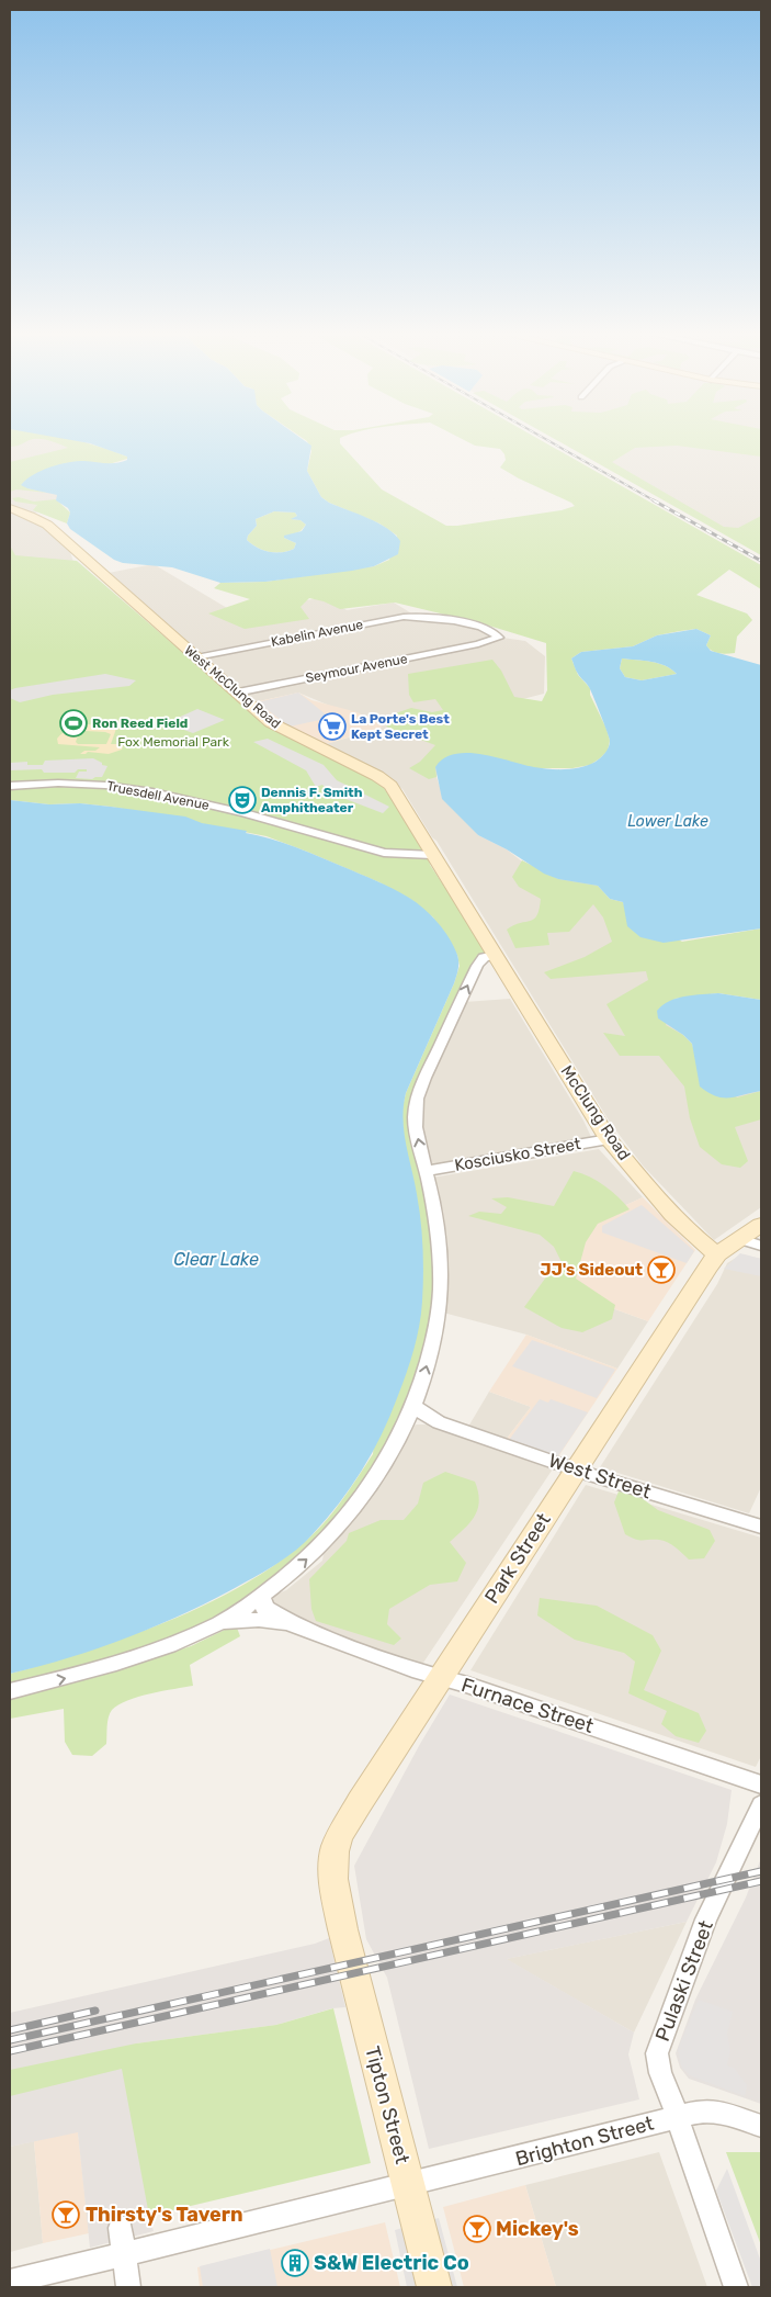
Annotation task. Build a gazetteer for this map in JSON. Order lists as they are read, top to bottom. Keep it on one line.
{"streets":{"street":["Kabelin Avenue","Seymour Avenue","West McClung Road","Truesdell Avenue","McClung Road","Kosciusko Street","West Street","Park Street","Furnace Street","Pulaski Street","Tipton Street","Brighton Street"]},"crossings":[["Kabelin Avenue","Seymour Avenue"],["Kabelin Avenue","West McClung Road"],["Seymour Avenue","West McClung Road"],["West McClung Road","Truesdell Avenue"],["West McClung Road","McClung Road"],["McClung Road","Kosciusko Street"],["McClung Road","Park Street"],["West Street","Park Street"],["Park Street","Furnace Street"],["Park Street","Tipton Street"],["Pulaski Street","Brighton Street"],["Tipton Street","Brighton Street"]],"water":["Lower Lake","Clear Lake"],"parks":["Fox Memorial Park"],"places":{"sports":["Ron Reed Field"],"supermarket":["La Porte's Best Kept Secret"],"theatre":["Dennis F. Smith Amphitheater"],"bar":["JJ's Sideout","Thirsty's Tavern","Mickey's"],"building":["S&W Electric Co"]}}
